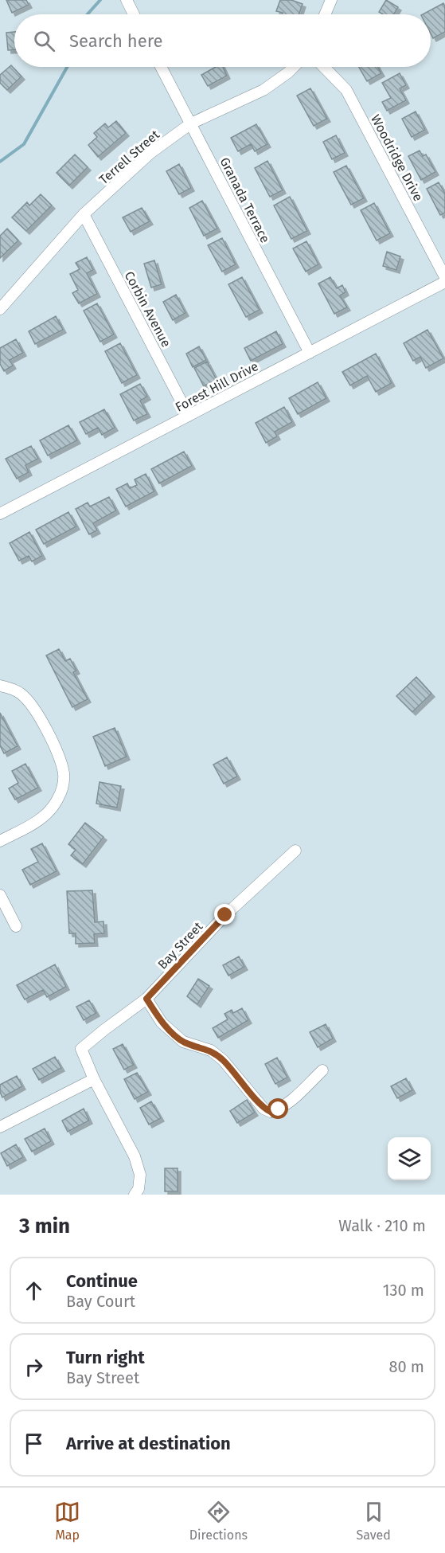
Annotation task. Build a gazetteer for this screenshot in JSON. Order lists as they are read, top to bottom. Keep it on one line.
{"streets":{"street":["Terrell Street","Woodridge Drive","Granada Terrace","Corbin Avenue","Forest Hill Drive","Bay Street"]},"crossings":[["Terrell Street","Granada Terrace"],["Terrell Street","Corbin Avenue"],["Granada Terrace","Forest Hill Drive"],["Corbin Avenue","Forest Hill Drive"]],"page":{"search":"Search here","heading":["3 min","Walk · 210 m"],"list":[["Continue","Bay Court","130 m"],["Turn right","Bay Street","80 m"],"Arrive at destination"],"nav":["Map","Directions","Saved"]}}
